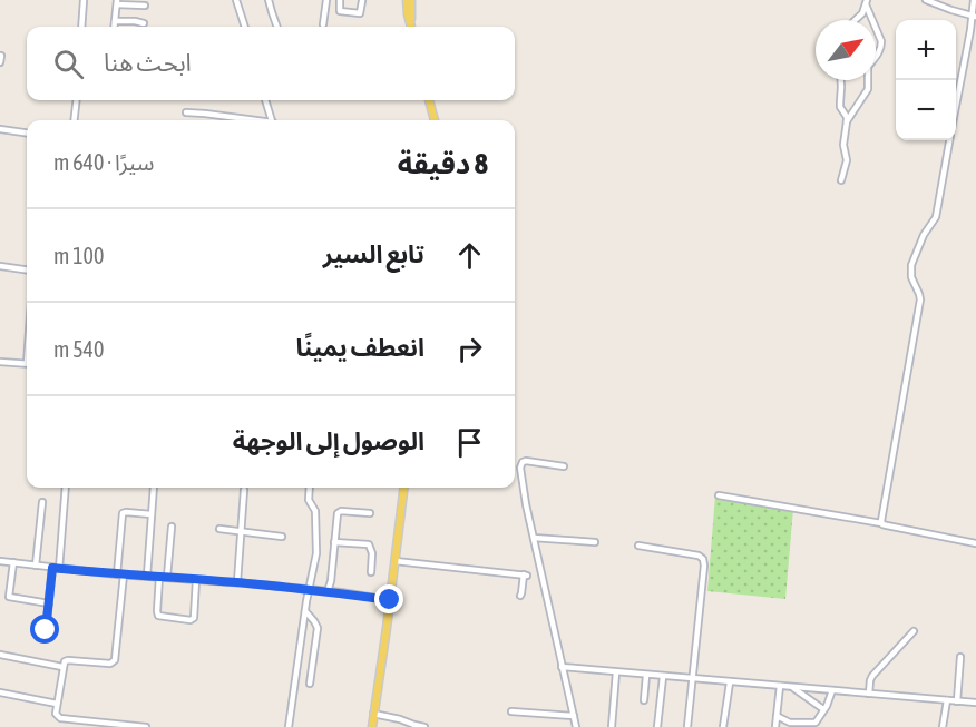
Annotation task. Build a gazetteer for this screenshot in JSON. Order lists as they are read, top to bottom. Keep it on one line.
{"north":"top right","page":{"map_buttons":["+","−"],"search":"ابحث هنا","heading":["8 دقيقة","سيرًا · 640 m"],"list":[["تابع السير","100 m"],["انعطف يمينًا","540 m"],"الوصول إلى الوجهة"]}}
